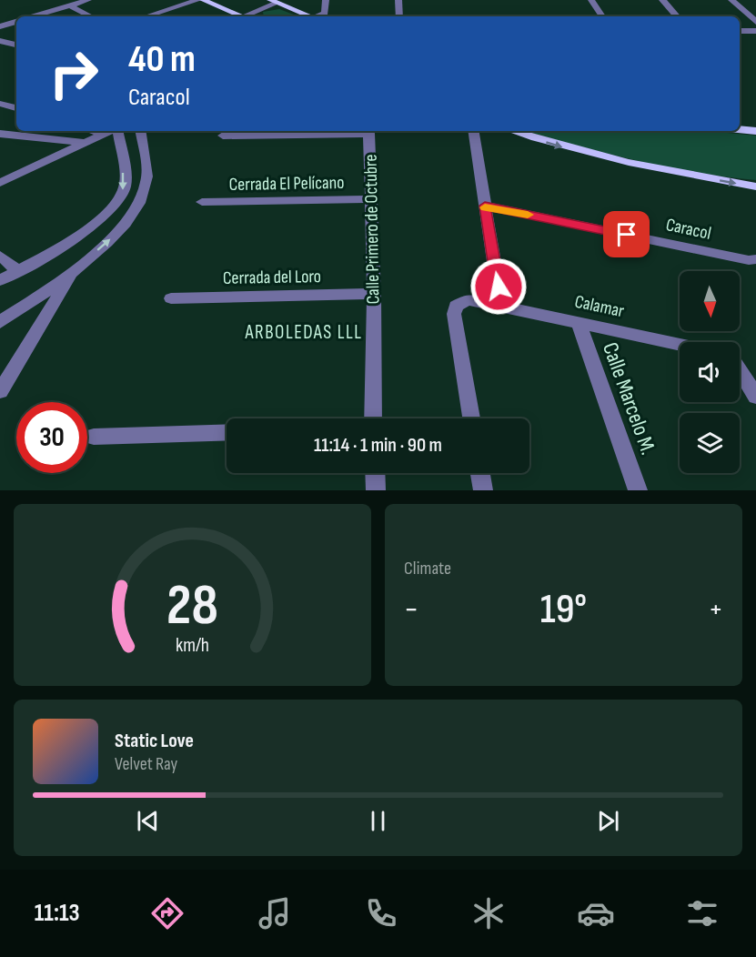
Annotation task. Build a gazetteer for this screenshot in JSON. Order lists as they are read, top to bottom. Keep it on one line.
{"streets":{"street":["Cerrada El Pelícano","Caracol","Calle Primero de Octubre","Cerrada del Loro","Calamar","Calle Marcelo M."]},"crossings":[["Cerrada El Pelícano","Calle Primero de Octubre"],["Calle Primero de Octubre","Cerrada del Loro"],["Calamar","Calle Marcelo M."]],"districts":["ARBOLEDAS LLL"],"north":"bottom","page":{"turn":["40 m","Caracol"],"limit":"30","trip":"11:14 · 1 min · 90 m","tile":"Climate","heat":["−","19°","+"],"song":["Static Love","Velvet Ray"],"tabs":"11:13","gauge":["28","km/h"]}}
